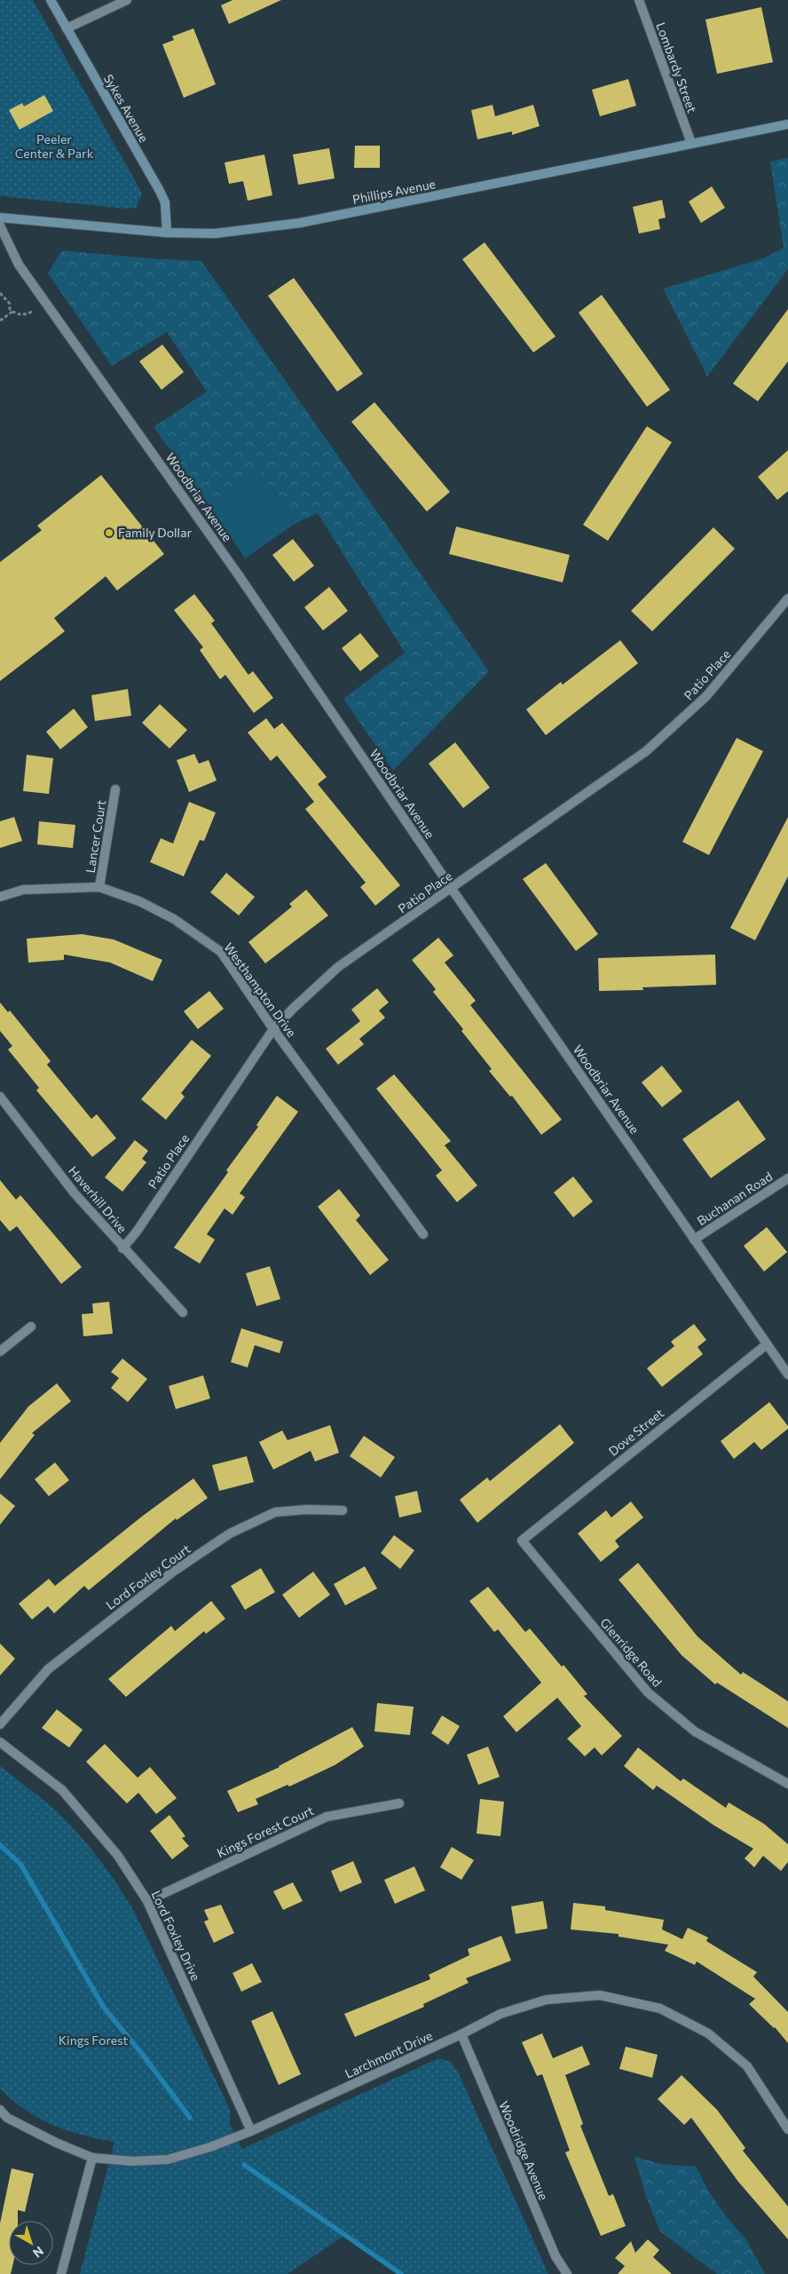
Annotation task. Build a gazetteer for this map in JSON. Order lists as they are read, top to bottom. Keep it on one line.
{"streets":{"street":["Lombardy Street","Sykes Avenue","Phillips Avenue","Woodbriar Avenue","Patio Place","Lancer Court","Westhampton Drive","Buchanan Road","Haverhill Drive","Dove Street","Lord Foxley Court","Glenridge Road","Kings Forest Court","Lord Foxley Drive","Larchmont Drive","Woodridge Avenue"]},"crossings":[["Lombardy Street","Phillips Avenue"],["Sykes Avenue","Phillips Avenue"],["Woodbriar Avenue","Patio Place"],["Woodbriar Avenue","Buchanan Road"],["Woodbriar Avenue","Dove Street"],["Patio Place","Westhampton Drive"],["Patio Place","Haverhill Drive"],["Lancer Court","Westhampton Drive"],["Dove Street","Glenridge Road"],["Kings Forest Court","Lord Foxley Drive"],["Lord Foxley Drive","Larchmont Drive"],["Larchmont Drive","Woodridge Avenue"]],"parks":["Peeler Center & Park","Kings Forest"],"places":["Family Dollar"],"north":"bottom right"}
